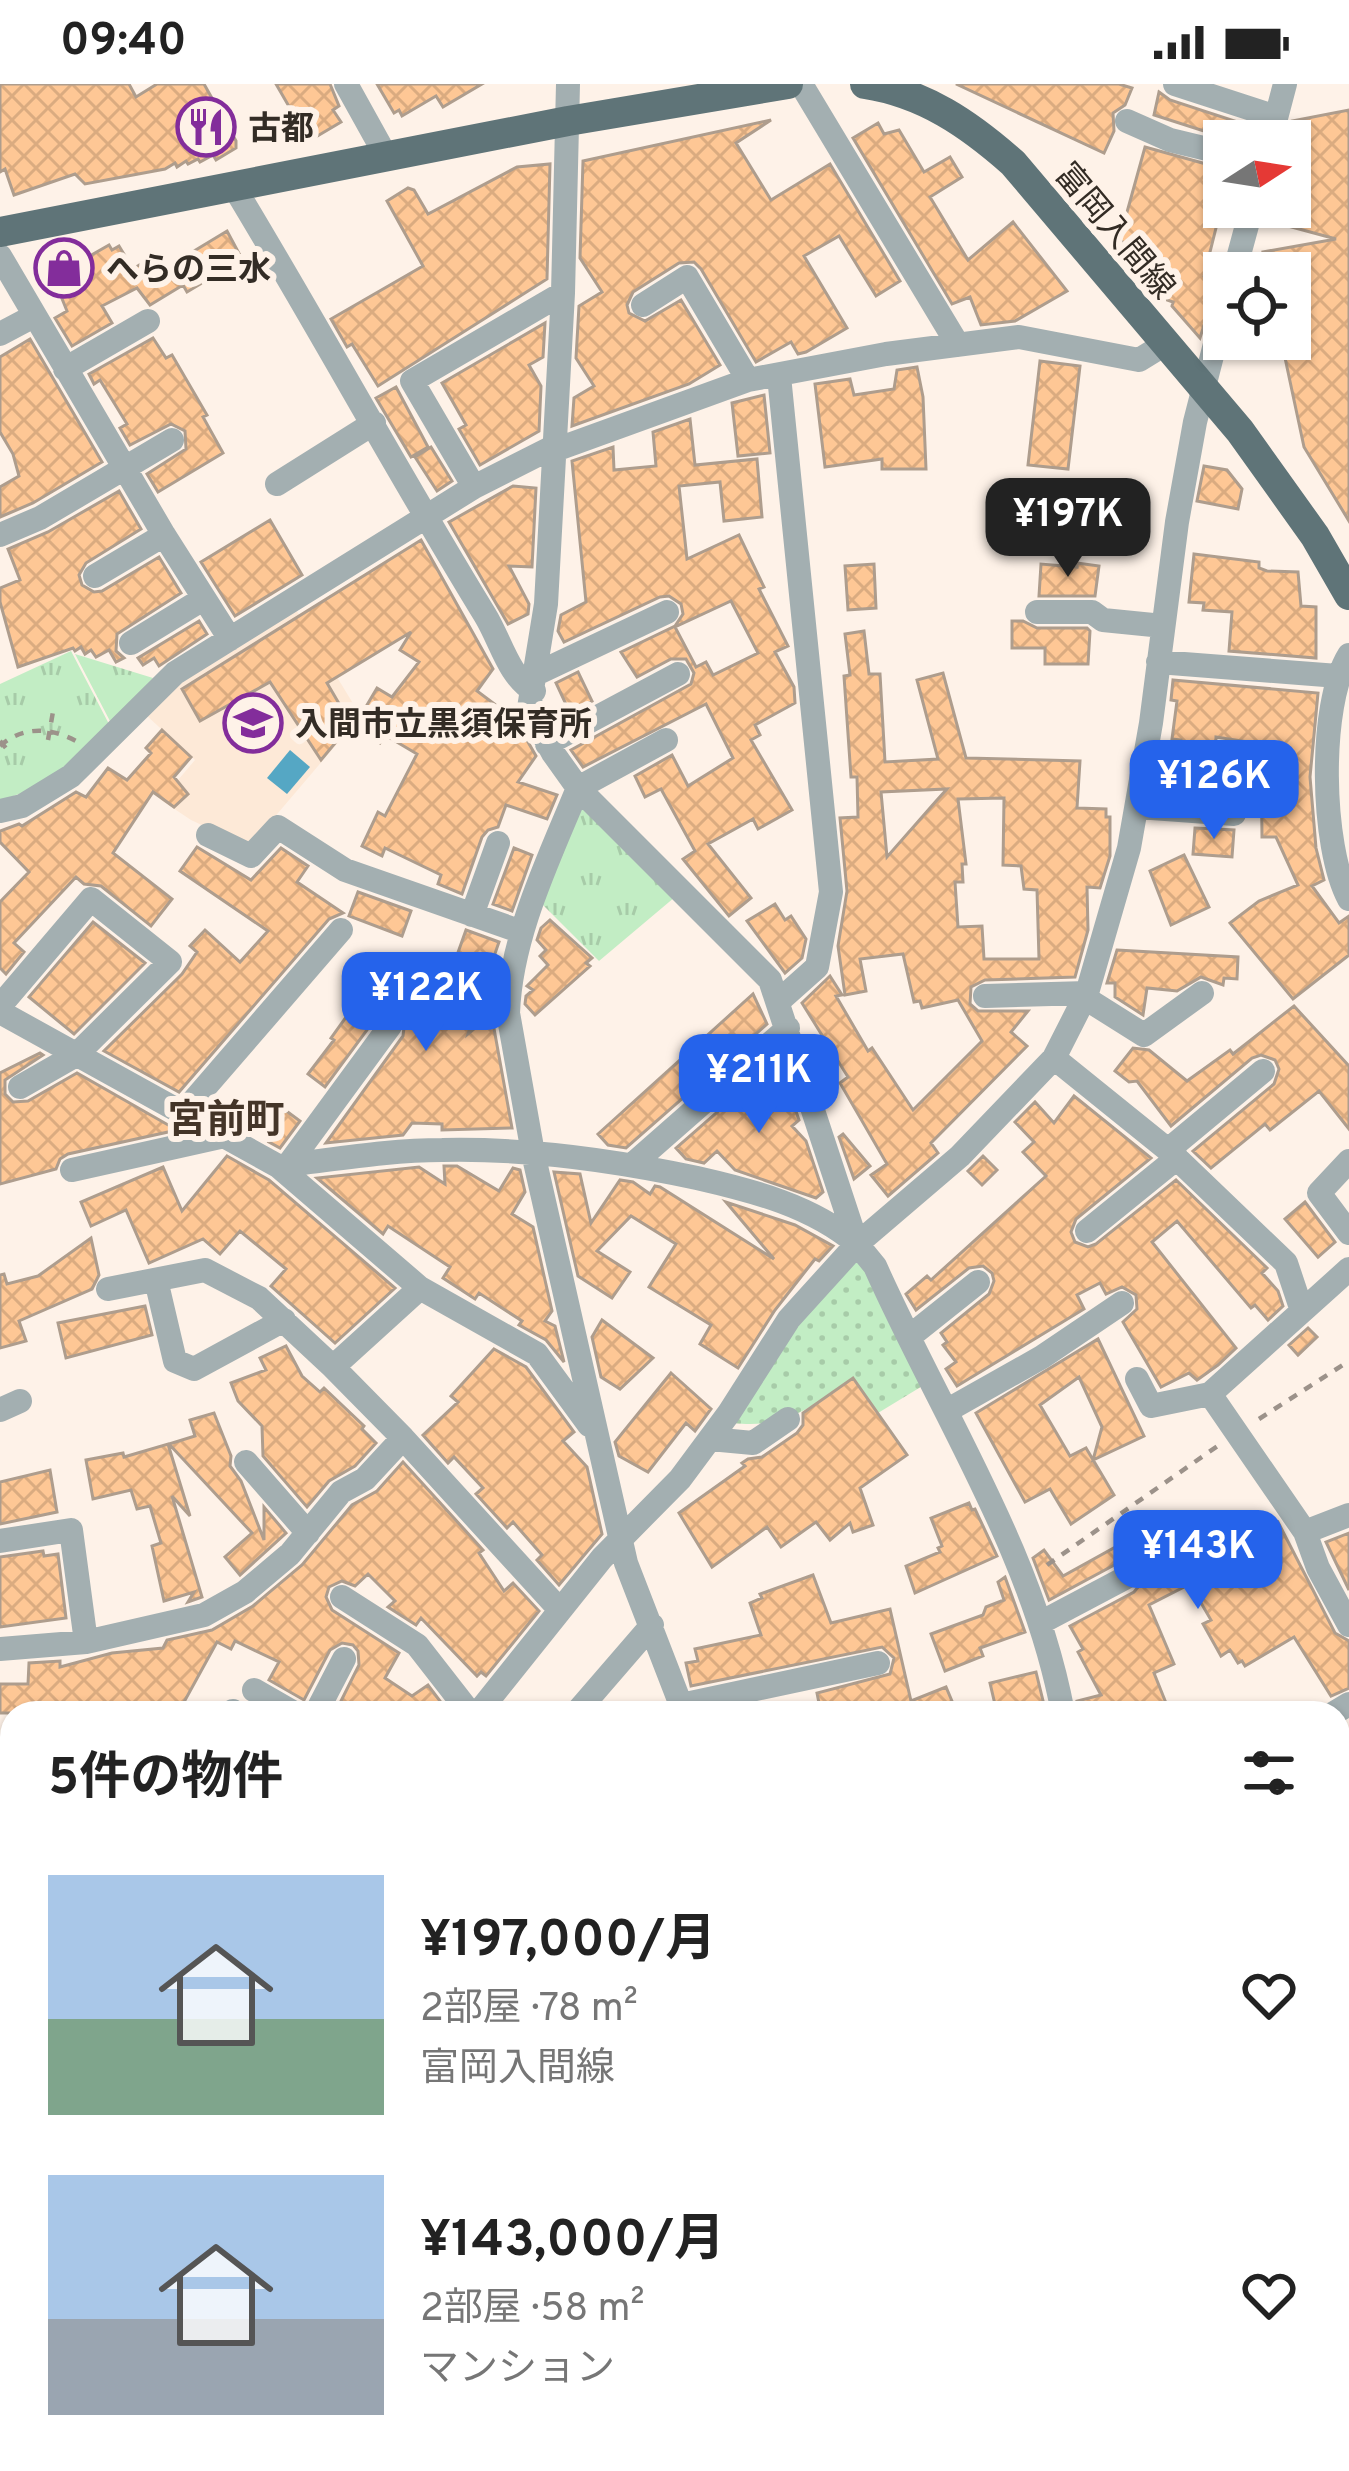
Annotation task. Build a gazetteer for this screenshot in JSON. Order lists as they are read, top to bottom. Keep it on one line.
{"streets":{"main road":["富岡入間線"]},"districts":["宮前町"],"places":{"restaurant":["古都"],"shop":["へらの三水"],"school or university":["入間市立黒須保育所"]},"north":"right","page":{"status":"09:40","price":["¥197K","¥126K","¥122K","¥211K","¥143K"],"heading":"5件の物件","list":[{"name":"¥197,000/月","note":"2部屋 · 78 m² · 富岡入間線"},{"name":"¥143,000/月","note":"2部屋 · 58 m² · マンション"}]}}
